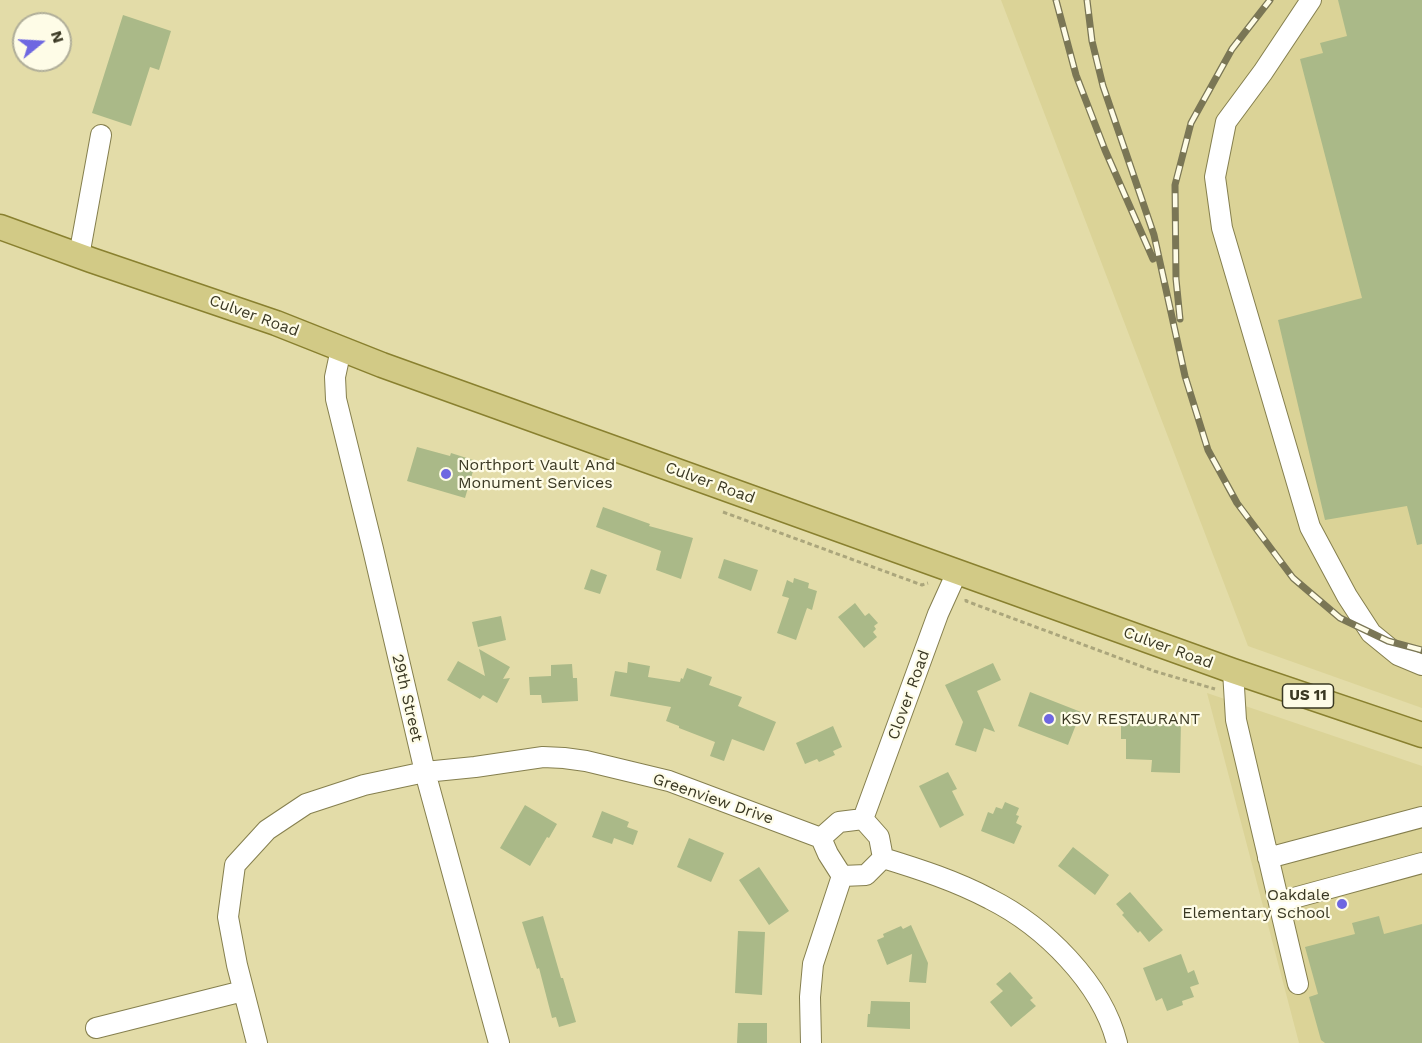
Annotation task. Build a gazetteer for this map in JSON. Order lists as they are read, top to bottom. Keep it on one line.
{"streets":{"main road":["Culver Road","US 11"],"street":["Clover Road","29th Street","Greenview Drive"]},"crossings":[["Culver Road","Clover Road"],["Culver Road","29th Street"],["Clover Road","Greenview Drive"],["29th Street","Greenview Drive"]],"places":["Northport Vault And Monument Services","KSV RESTAURANT","Oakdale Elementary School"],"north":"right"}
